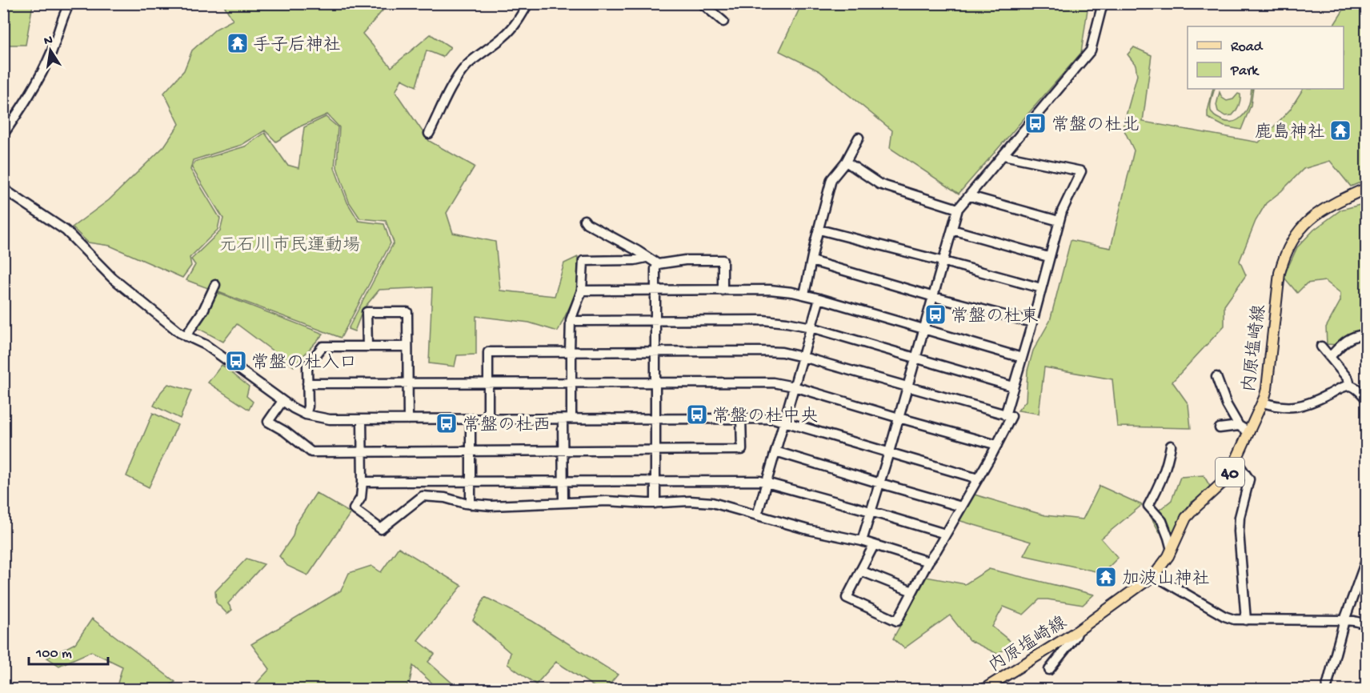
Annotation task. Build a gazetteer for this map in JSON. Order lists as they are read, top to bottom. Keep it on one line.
{"streets":{"main road":["内原塩崎線","40"]},"parks":["元石川市民運動場"],"places":{"temple":["手子后神社","鹿島神社","加波山神社"],"bus stop":["常盤の杜北","常盤の杜東","常盤の杜入口","常盤の杜中央","常盤の杜西"]},"legend":["Road","Park"],"scale_bar":"100 m","north":"top"}
